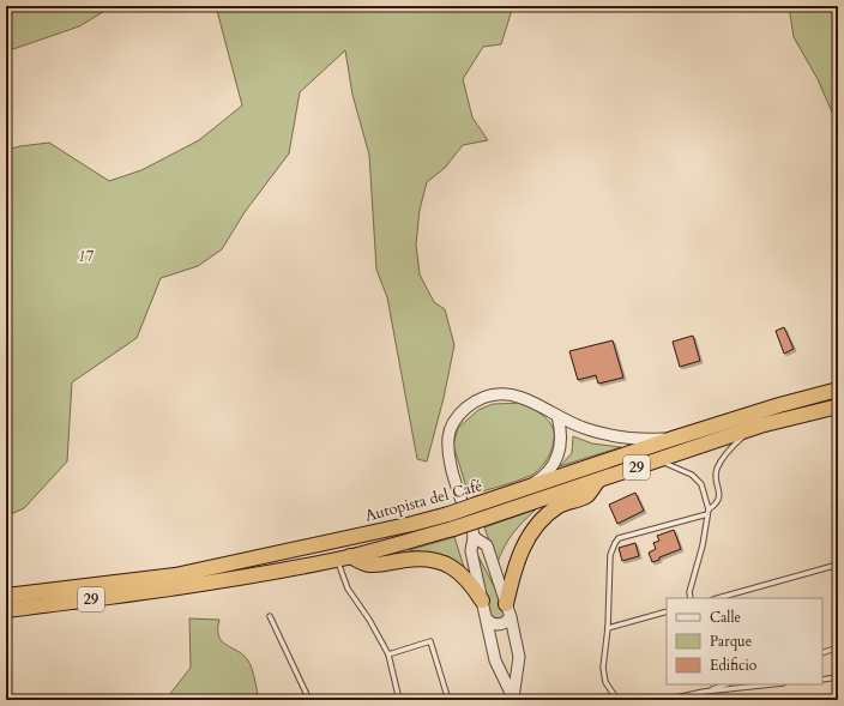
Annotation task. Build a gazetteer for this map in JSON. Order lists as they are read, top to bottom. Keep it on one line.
{"streets":{"highway":["29","Autopista del Café"]},"parks":["17"],"legend":["Calle","Parque","Edificio"]}
